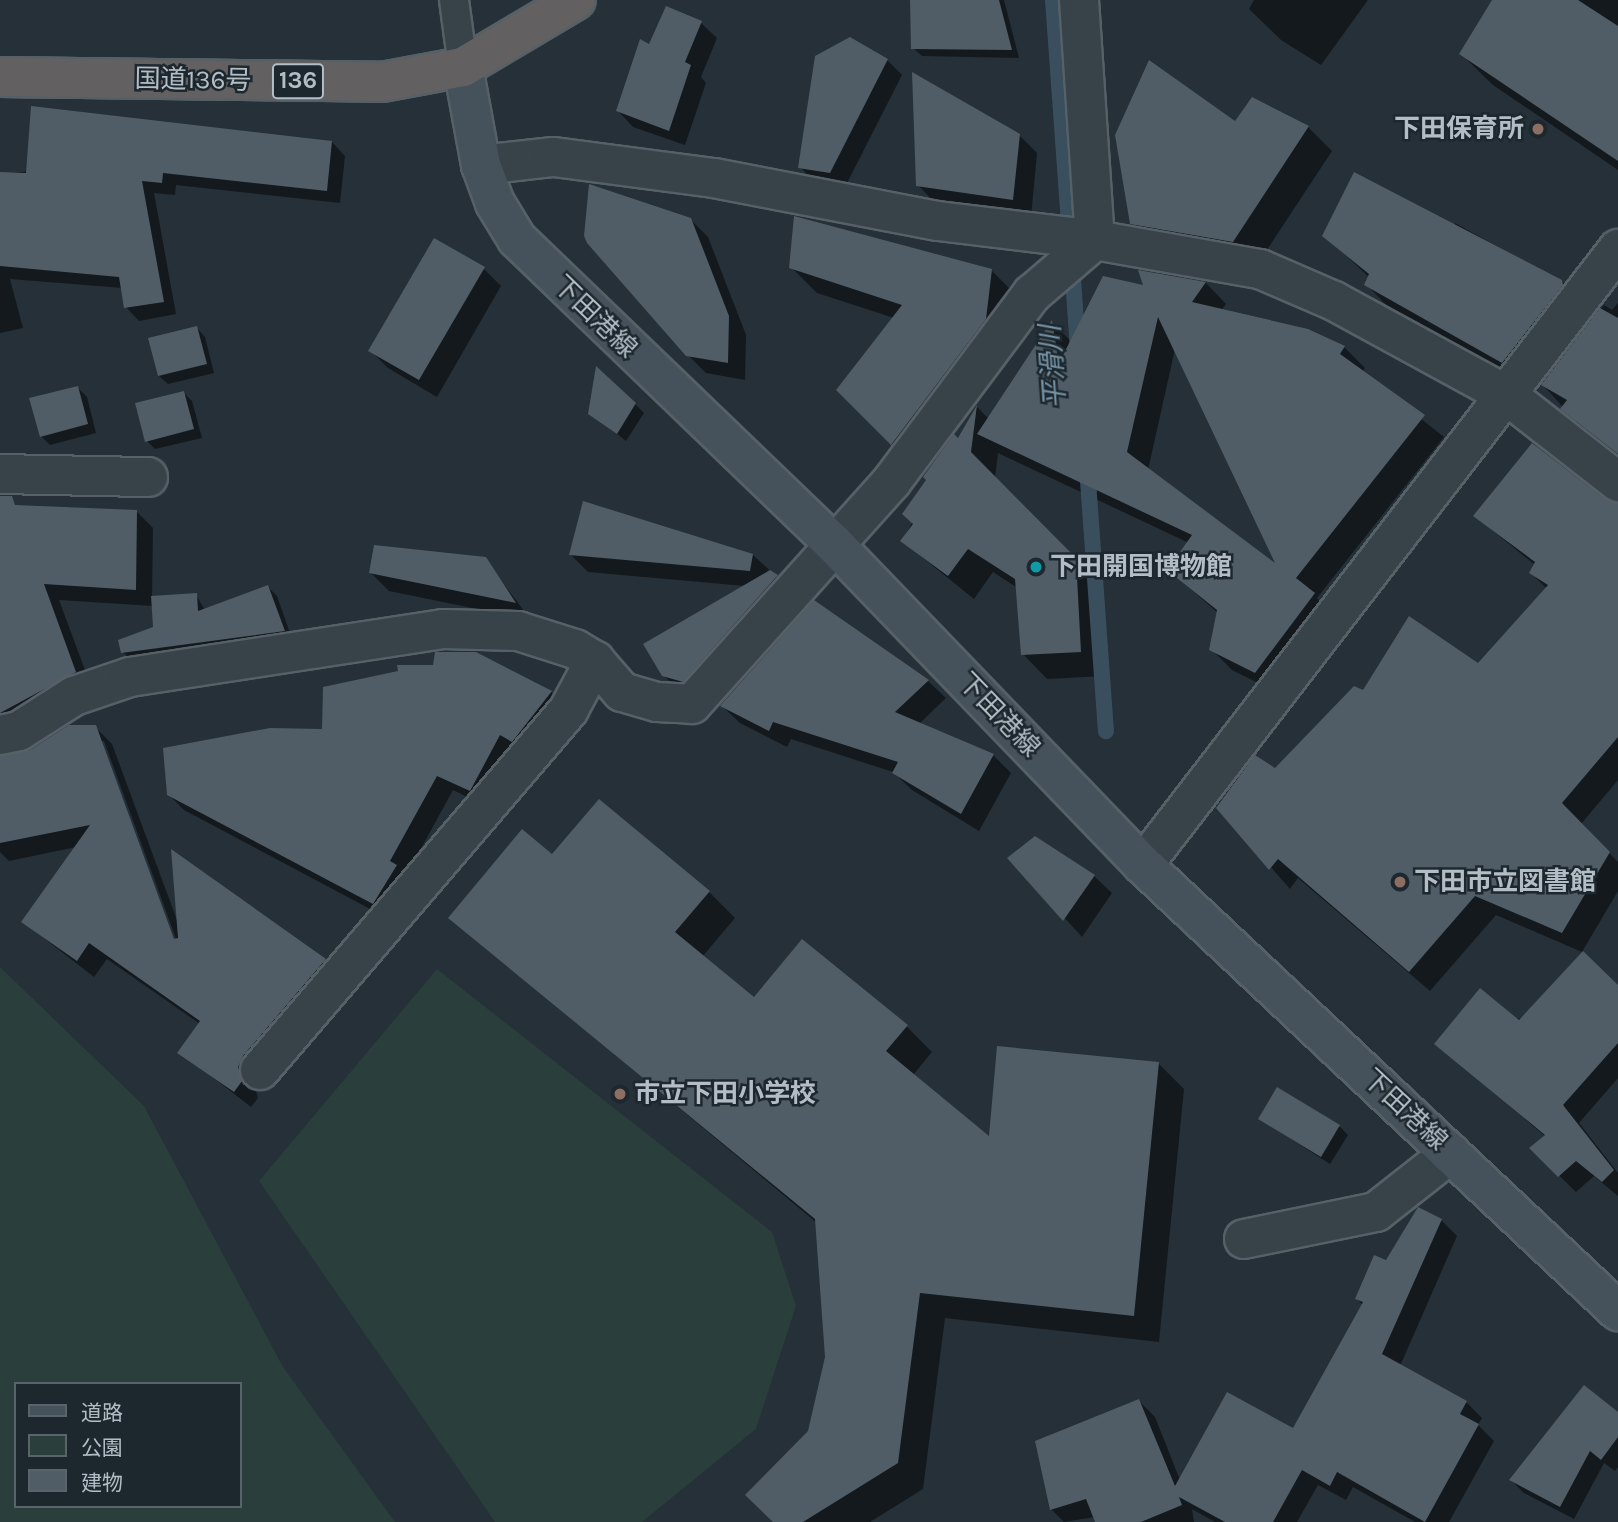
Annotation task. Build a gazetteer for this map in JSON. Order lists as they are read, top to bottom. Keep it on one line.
{"streets":{"highway":["国道136号","136"],"main road":["下田港線"]},"crossings":[["国道136号","下田港線"]],"water":["平滑川"],"places":["下田保育所","下田開国博物館","下田市立図書館","市立下田小学校"],"legend":["道路","公園","建物"]}
